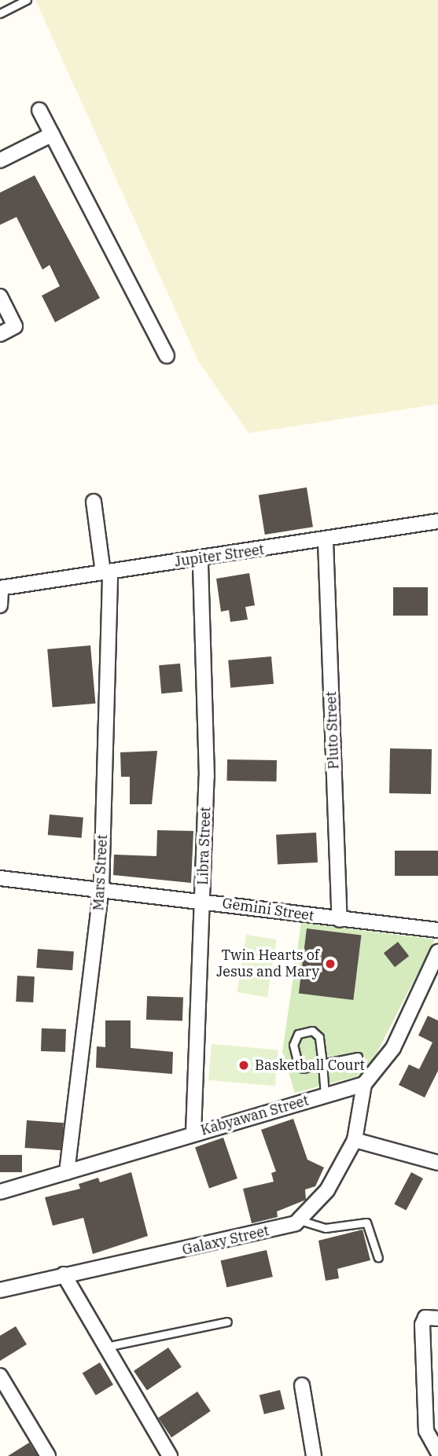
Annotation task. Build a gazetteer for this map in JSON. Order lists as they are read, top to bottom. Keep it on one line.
{"streets":{"street":["Jupiter Street","Pluto Street","Libra Street","Mars Street","Gemini Street","Kabyawan Street","Galaxy Street"]},"crossings":[["Jupiter Street","Pluto Street"],["Jupiter Street","Libra Street"],["Jupiter Street","Mars Street"],["Pluto Street","Gemini Street"],["Libra Street","Gemini Street"],["Libra Street","Kabyawan Street"],["Mars Street","Gemini Street"],["Mars Street","Kabyawan Street"],["Kabyawan Street","Galaxy Street"]],"places":["Twin Hearts of Jesus and Mary","Basketball Court"]}
